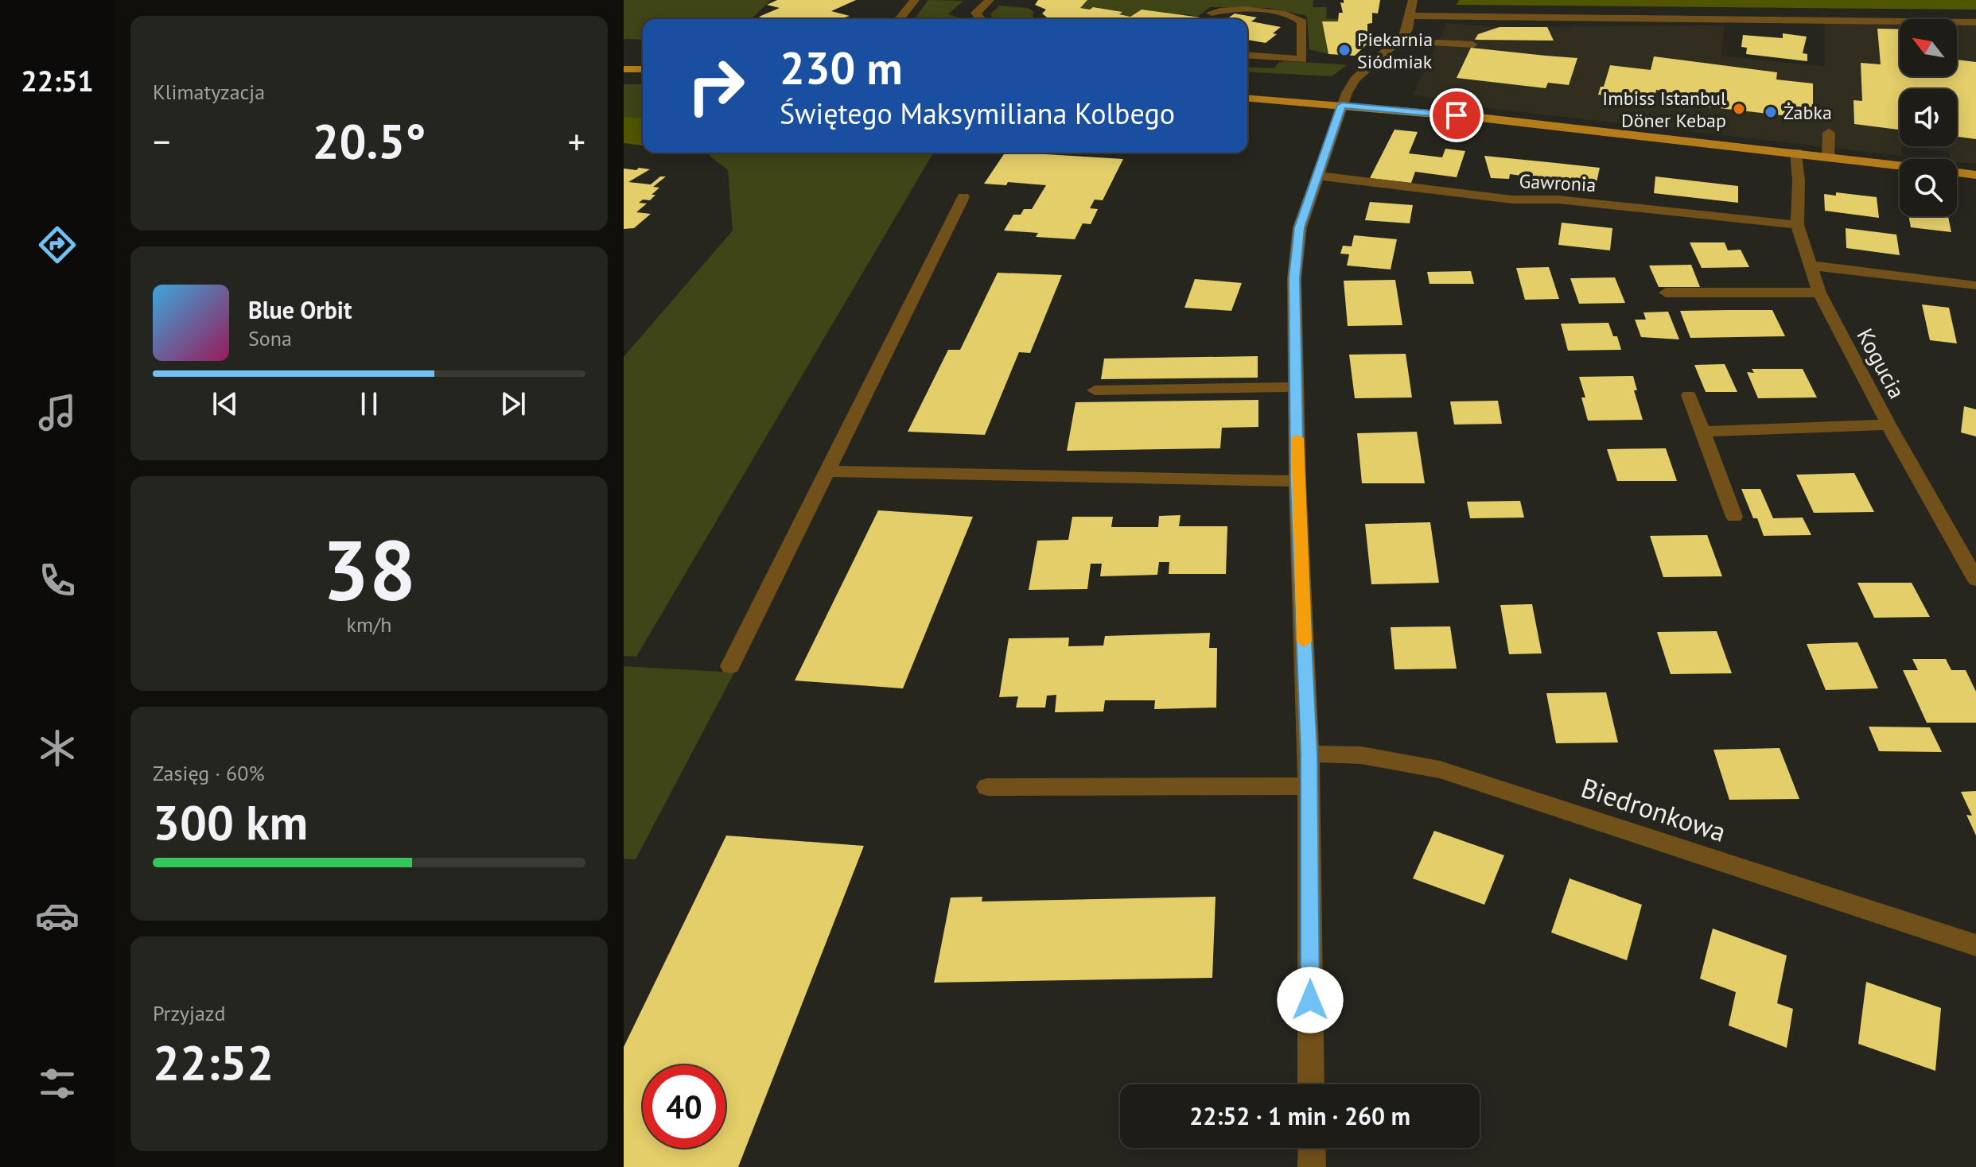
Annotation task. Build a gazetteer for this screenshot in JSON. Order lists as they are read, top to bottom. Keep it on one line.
{"streets":{"street":["Gawronia","Kogucia","Biedronkowa"]},"crossings":[["Gawronia","Kogucia"]],"places":["Piekarnia Siódmiak","Imbiss Istanbul Döner Kebap","Żabka"],"north":"top left","page":{"tabs":"22:51","tile":["Klimatyzacja",["38","km/h"],["Zasięg · 60%","300 km"],["Przyjazd","22:52"]],"turn":["230 m","Świętego Maksymiliana Kolbego"],"heat":["−","20.5°","+"],"song":["Blue Orbit","Sona"],"limit":"40","trip":"22:52 · 1 min · 260 m"}}
